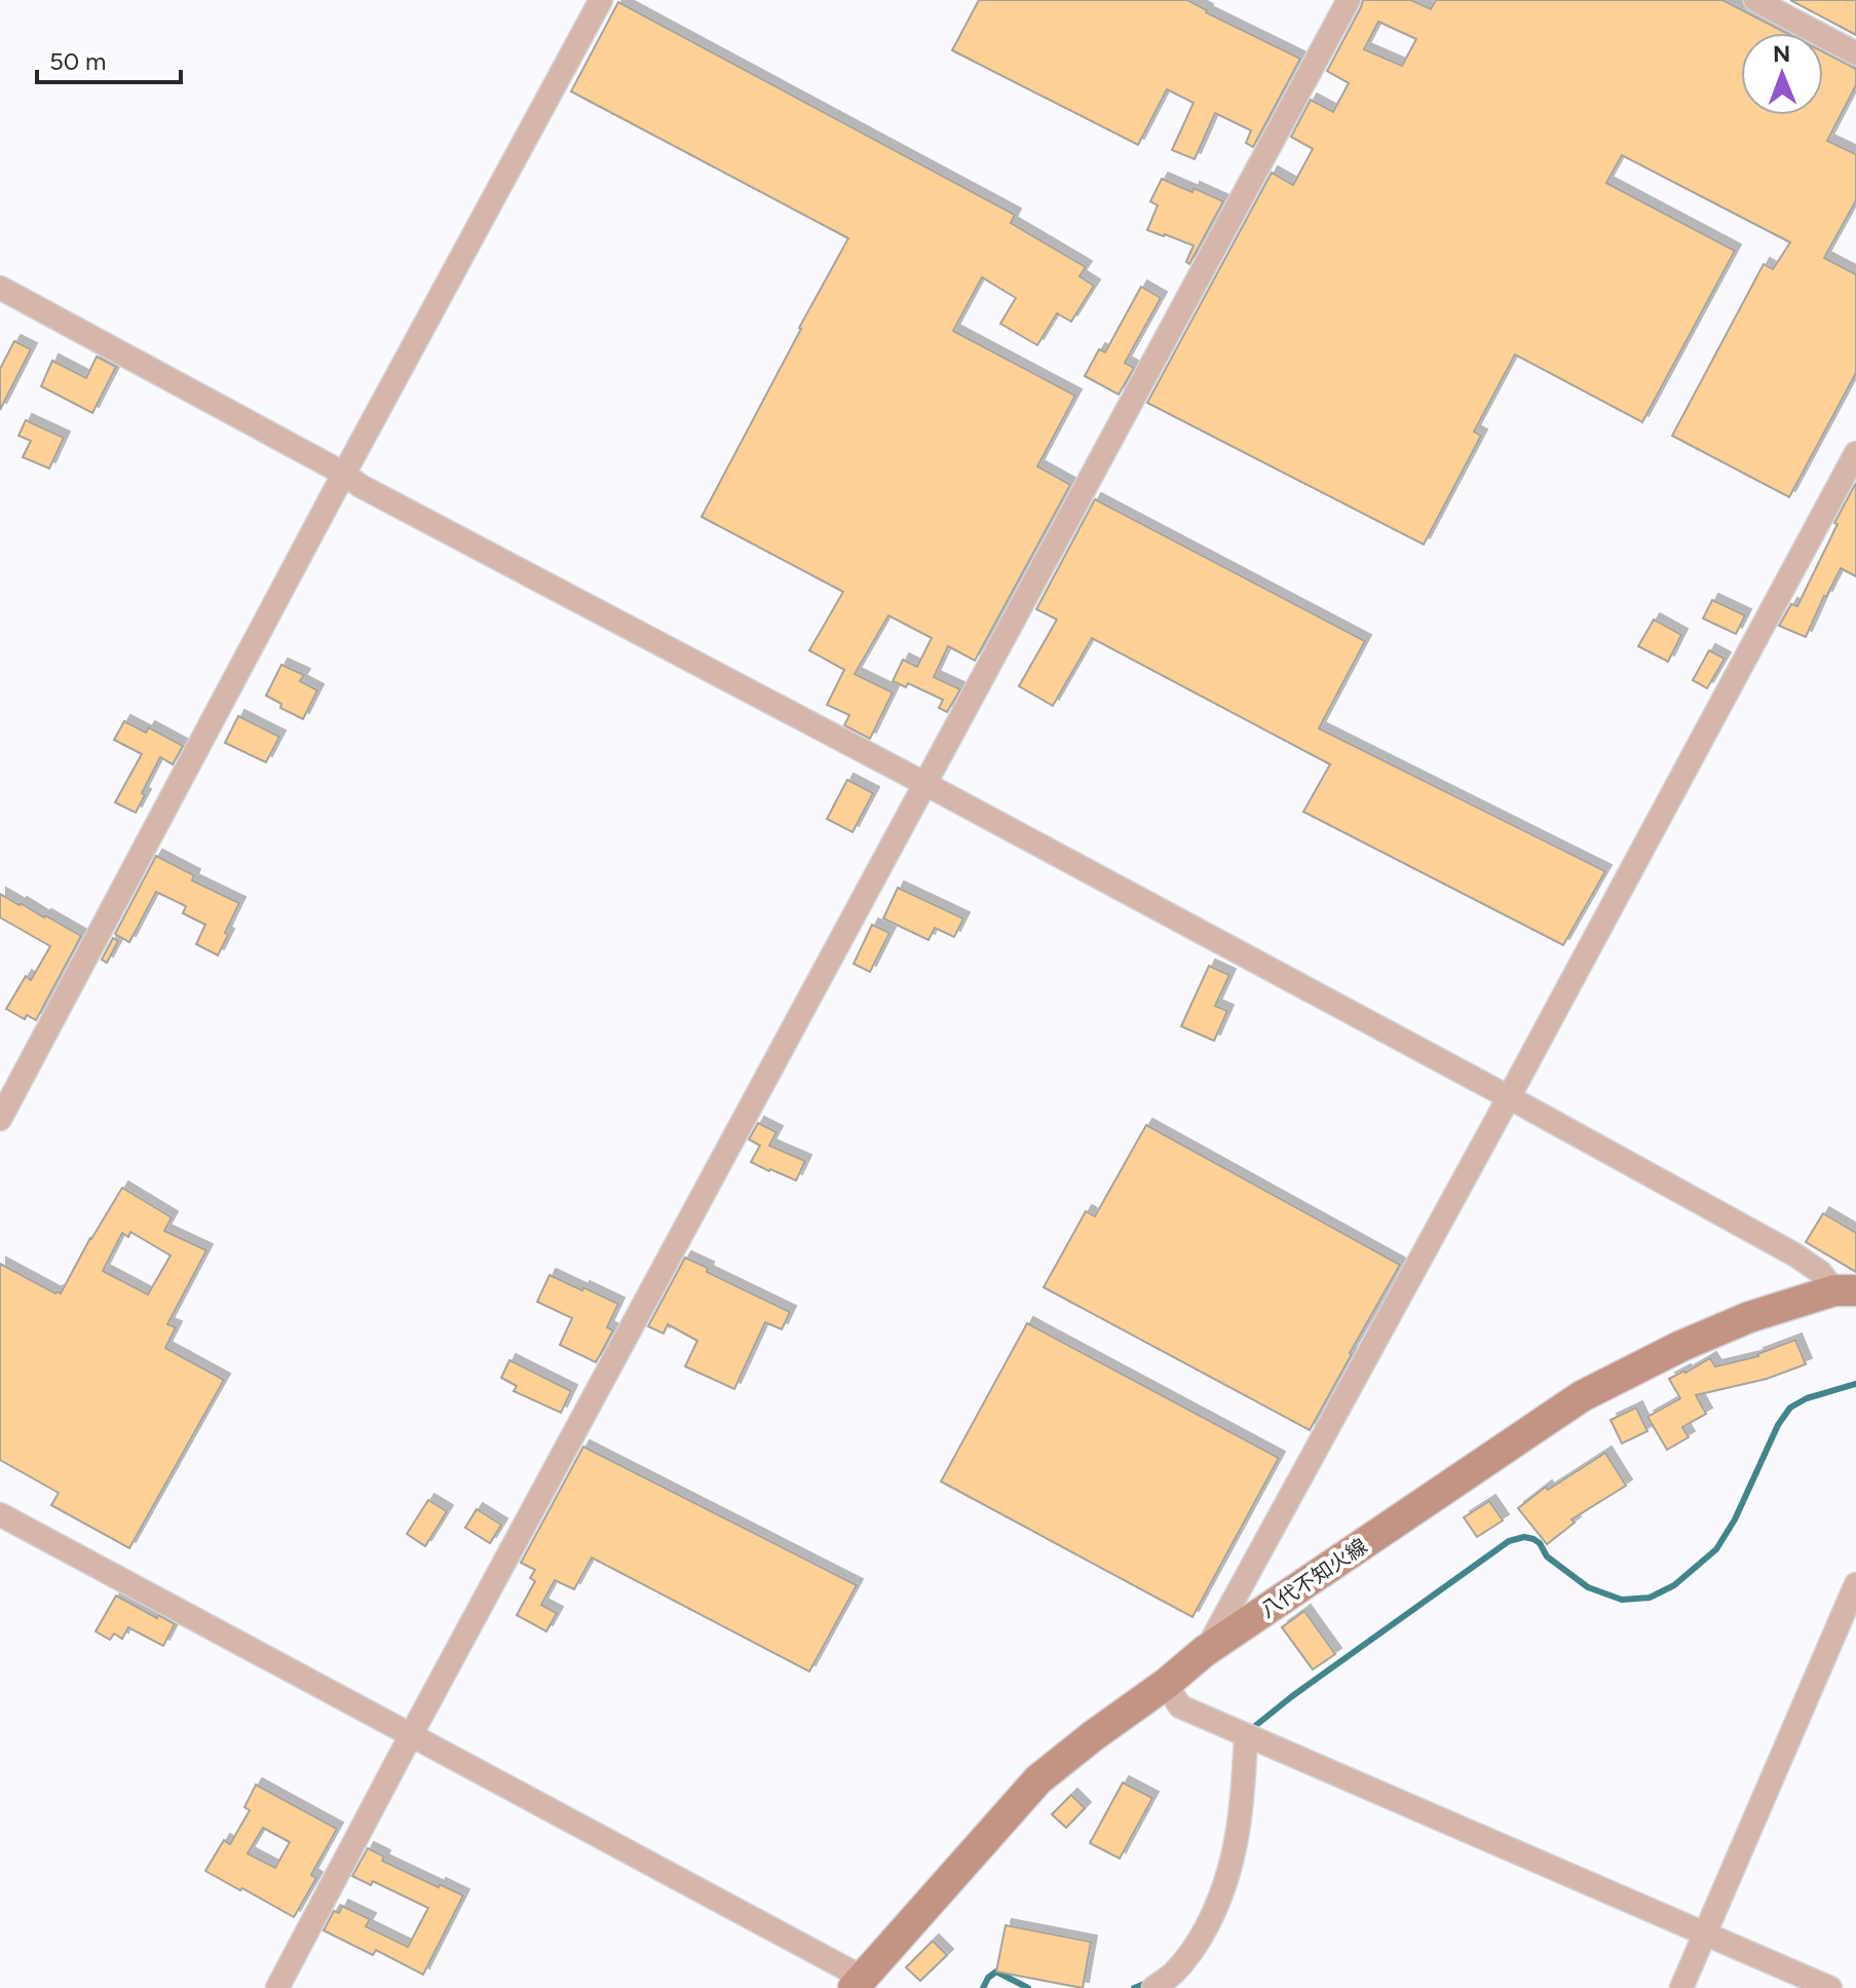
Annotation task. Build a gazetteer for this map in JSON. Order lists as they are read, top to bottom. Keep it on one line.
{"streets":{"main road":["八代不知火線"]},"scale_bar":"50 m","north":"top"}
